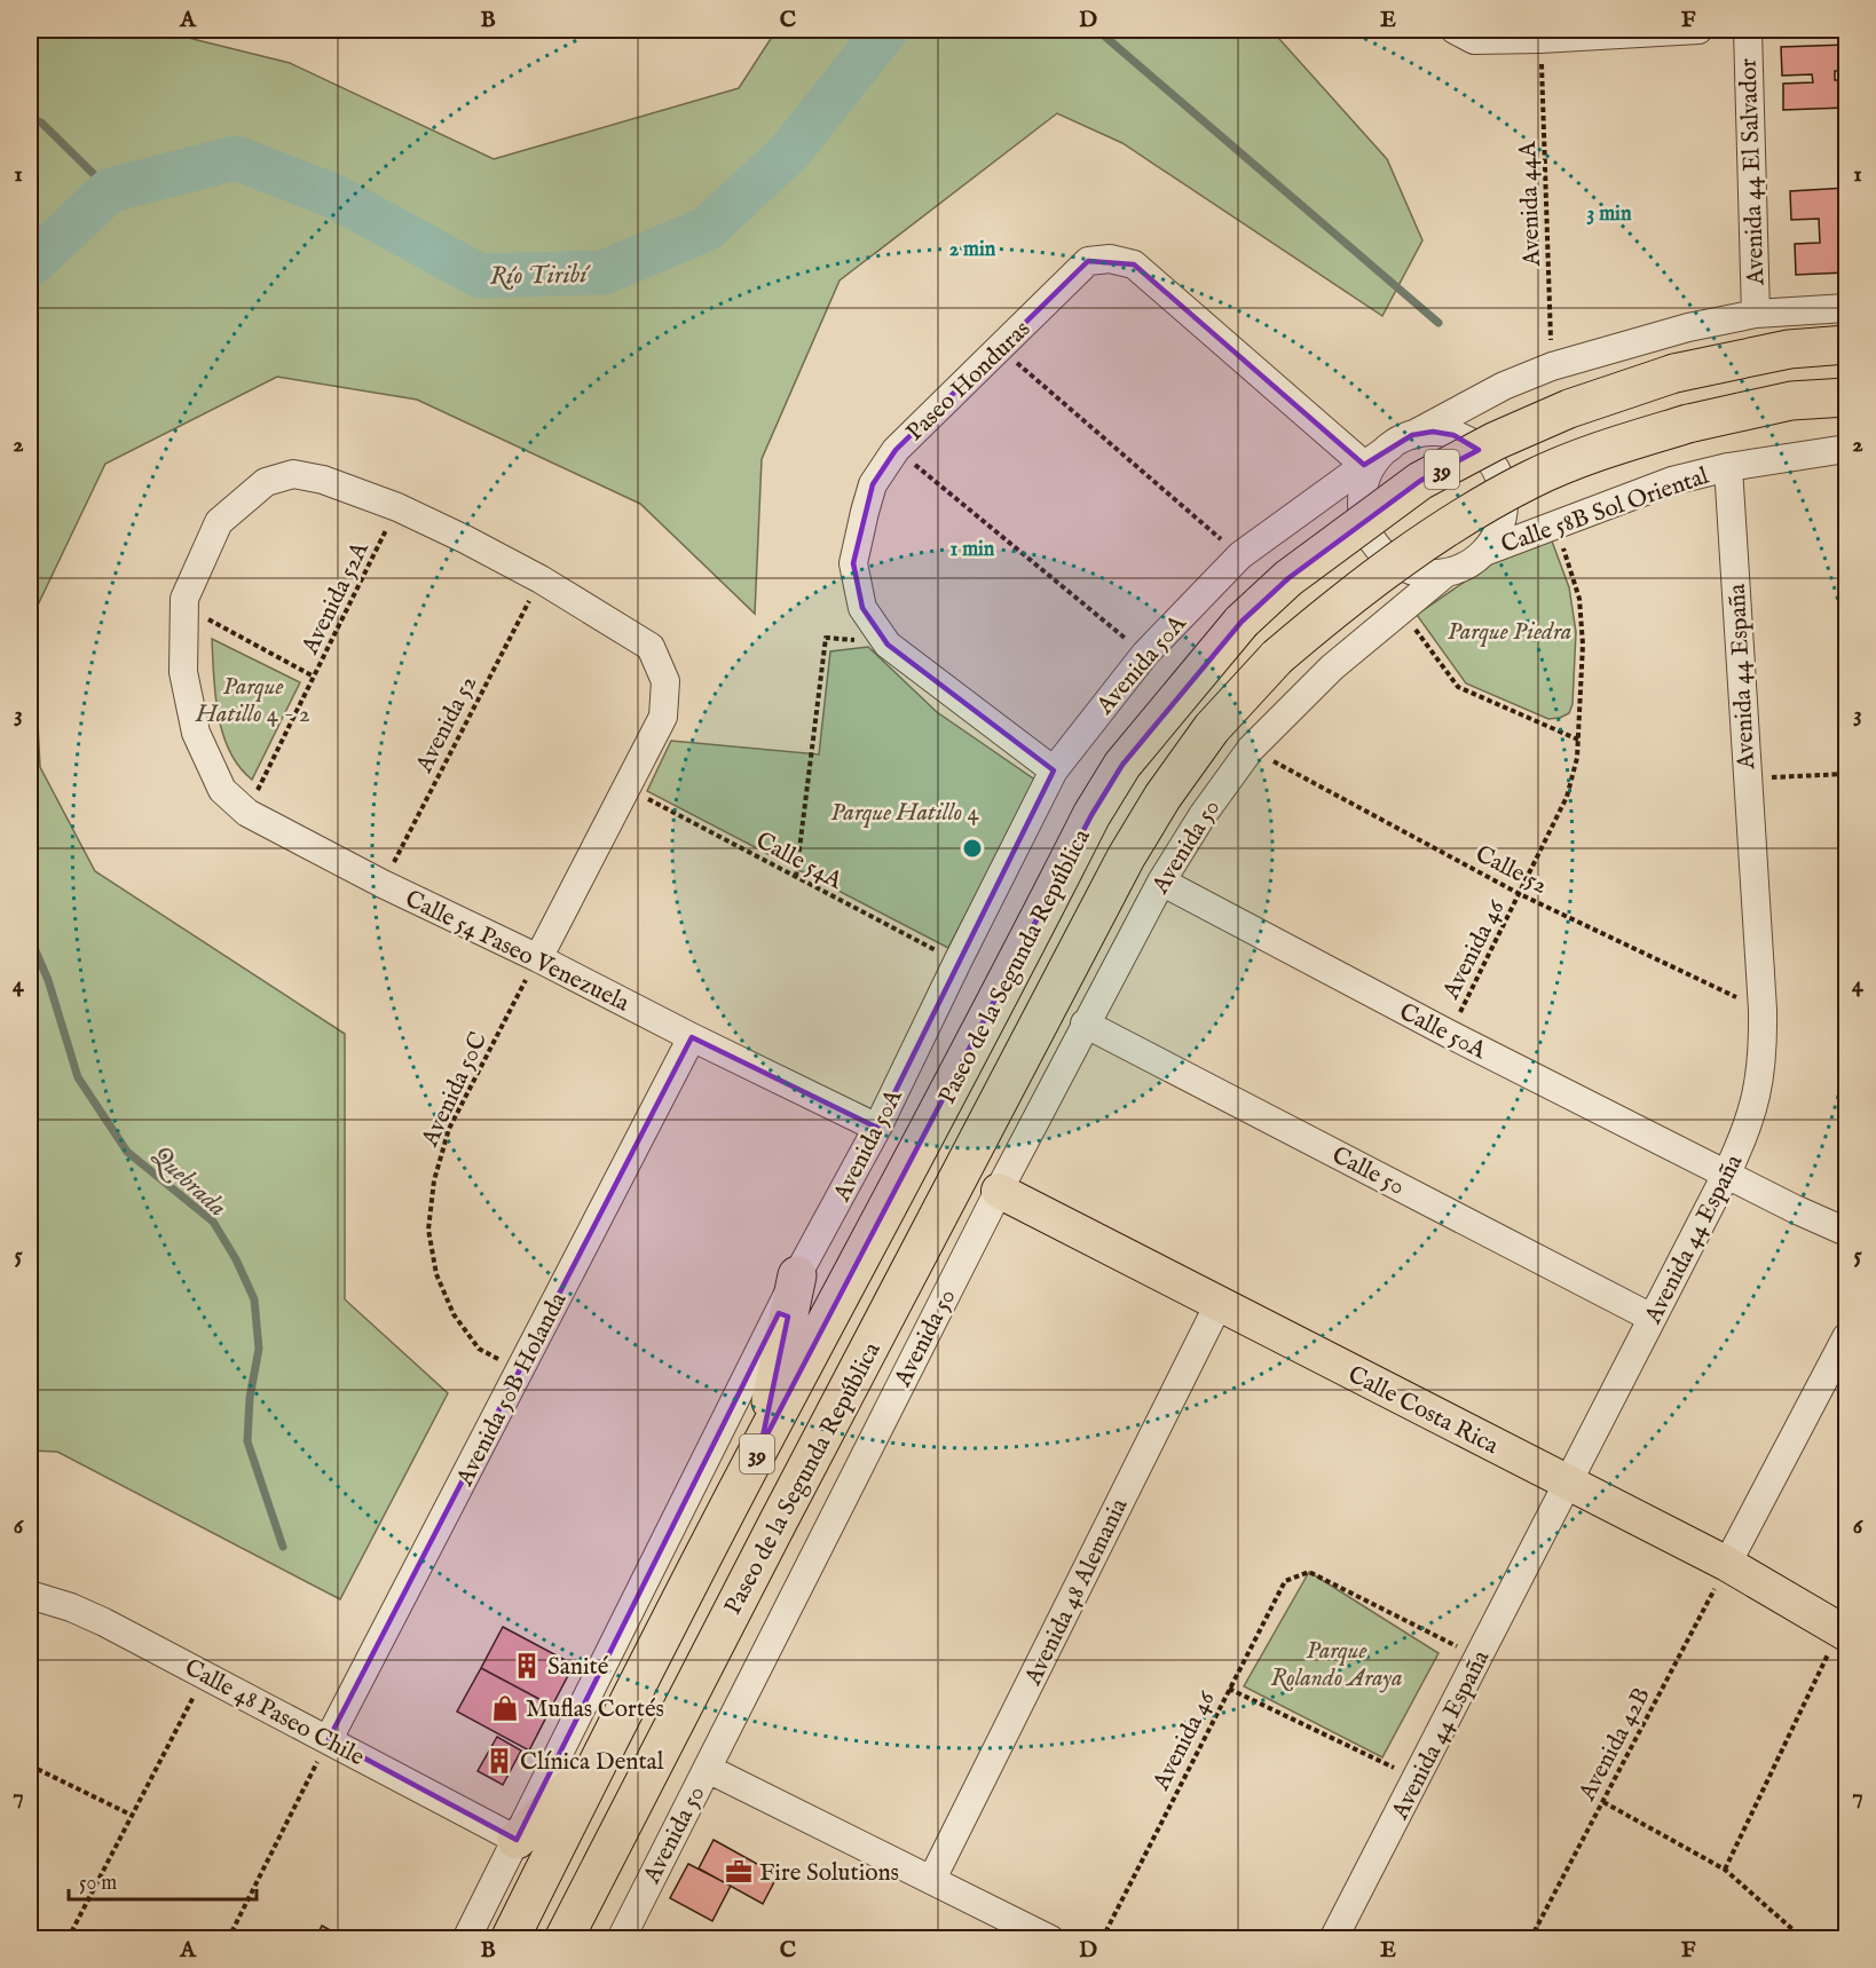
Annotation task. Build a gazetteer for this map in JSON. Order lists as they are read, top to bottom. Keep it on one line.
{"streets":{"highway":["39","Paseo de la Segunda República"],"main road":["Calle Costa Rica"],"street":["Avenida 44 El Salvador","Paseo Honduras","Calle 58B Sol Oriental","Avenida 50A","Avenida 44 España","Avenida 50","Calle 54 Paseo Venezuela","Calle 50A","Calle 50","Avenida 50B Holanda","Avenida 48 Alemania","Calle 48 Paseo Chile"],"path":["Avenida 44A","Avenida 52A","Avenida 52","Calle 54A","Calle 52","Avenida 46","Avenida 50C","Avenida 42B"]},"crossings":[["Avenida 44 El Salvador","Avenida 50A"],["Avenida 44A","Avenida 50A"],["Paseo Honduras","Avenida 50A"],["Calle 58B Sol Oriental","Avenida 50A"],["Calle 58B Sol Oriental","Avenida 44 España"],["Calle 58B Sol Oriental","Avenida 46"],["Avenida 52A","Calle 54 Paseo Venezuela"],["Avenida 50A","Calle 54A"],["Avenida 50A","Calle 54 Paseo Venezuela"],["Avenida 50A","Calle 48 Paseo Chile"],["Avenida 44 España","Calle 52"],["Avenida 44 España","Avenida 46"],["Avenida 44 España","Calle 50A"],["Avenida 44 España","Calle 50"],["Avenida 44 España","Calle Costa Rica"],["Avenida 52","Calle 54 Paseo Venezuela"],["Avenida 50","Calle 52"],["Avenida 50","Calle 50A"],["Avenida 50","Calle 50"],["Avenida 50","Calle Costa Rica"],["Calle 54A","Calle 54 Paseo Venezuela"],["Calle 52","Avenida 46"],["Avenida 46","Calle 50A"],["Calle 54 Paseo Venezuela","Avenida 50C"],["Calle 54 Paseo Venezuela","Avenida 50B Holanda"],["Avenida 50C","Avenida 50B Holanda"],["Avenida 50B Holanda","Calle 48 Paseo Chile"],["Calle Costa Rica","Avenida 48 Alemania"],["Calle Costa Rica","Avenida 42B"]],"water":["Río Tiribí","Quebrada"],"parks":["Parque Piedra","Parque Hatillo 4 - 2","Parque Hatillo 4","Parque Rolando Araya"],"places":{"building":["Sanité","Clínica Dental"],"shop":["Muflas Cortés"],"office":["Fire Solutions"]},"scale_bar":"50 m","grid":{"columns":["A","B","C","D","E","F"],"rows":["1","2","3","4","5","6","7"]},"rings":["3 min","2 min","1 min"]}
